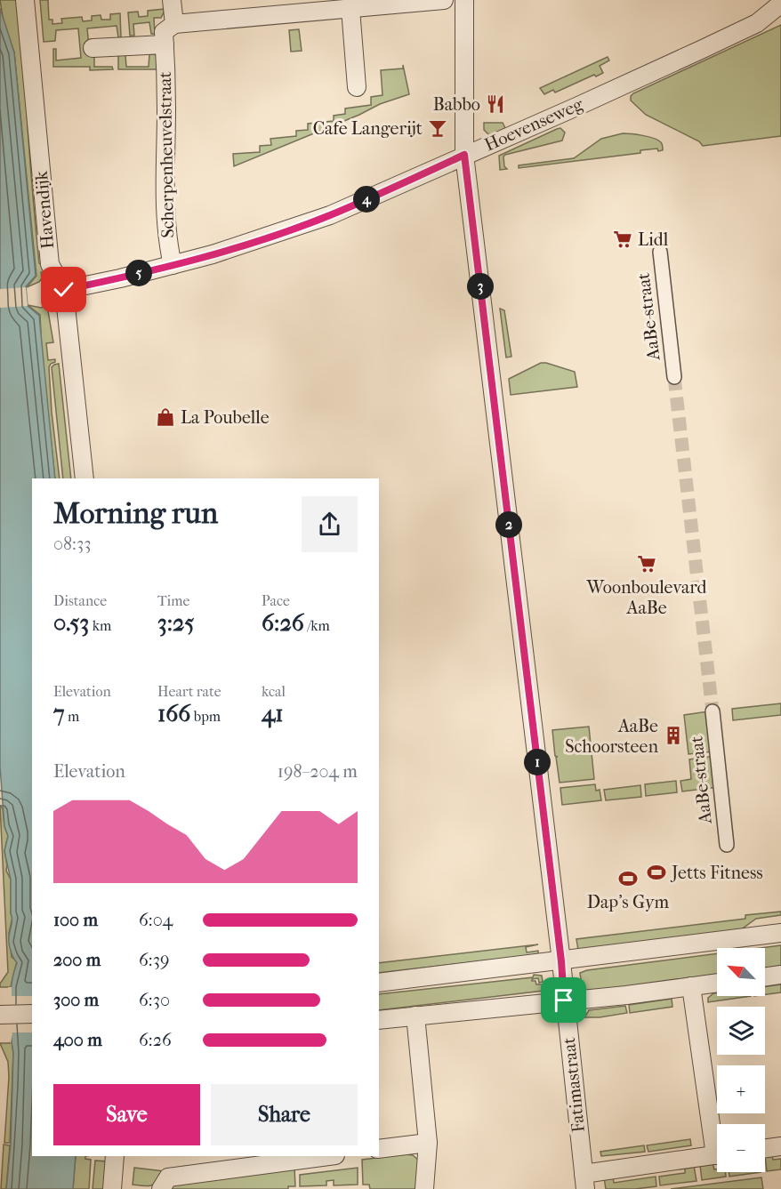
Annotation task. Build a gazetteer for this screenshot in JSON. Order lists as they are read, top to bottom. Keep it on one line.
{"streets":{"street":["Hoevenseweg","Scherpenheuvelstraat","Havendijk","AaBe-straat","Fatimastraat"]},"crossings":[["Hoevenseweg","Scherpenheuvelstraat"],["Hoevenseweg","Havendijk"],["Hoevenseweg","Fatimastraat"]],"places":{"restaurant":["Babbo"],"bar":["Cafe Langerijt"],"supermarket":["Lidl","Woonboulevard AaBe"],"shop":["La Poubelle"],"building":["AaBe Schoorsteen"],"sports":["Jetts Fitness","Dap's Gym"]},"north":"top left","page":{"pins":["4","5","3","2","1"],"heading":["Morning run","08:33"],"stats":[["Distance","0.53 km"],["Time","3:25"],["Pace","6:26 /km"],["Elevation","7 m"],["Heart rate","166 bpm"],["kcal","41"]],"chart":["Elevation","198–204 m"],"list":[{"name":"100 m","note":"6:04"},{"name":"200 m","note":"6:39"},{"name":"300 m","note":"6:30"},{"name":"400 m","note":"6:26"}],"map_buttons":["+","−"],"buttons":["Save","Share"]}}
